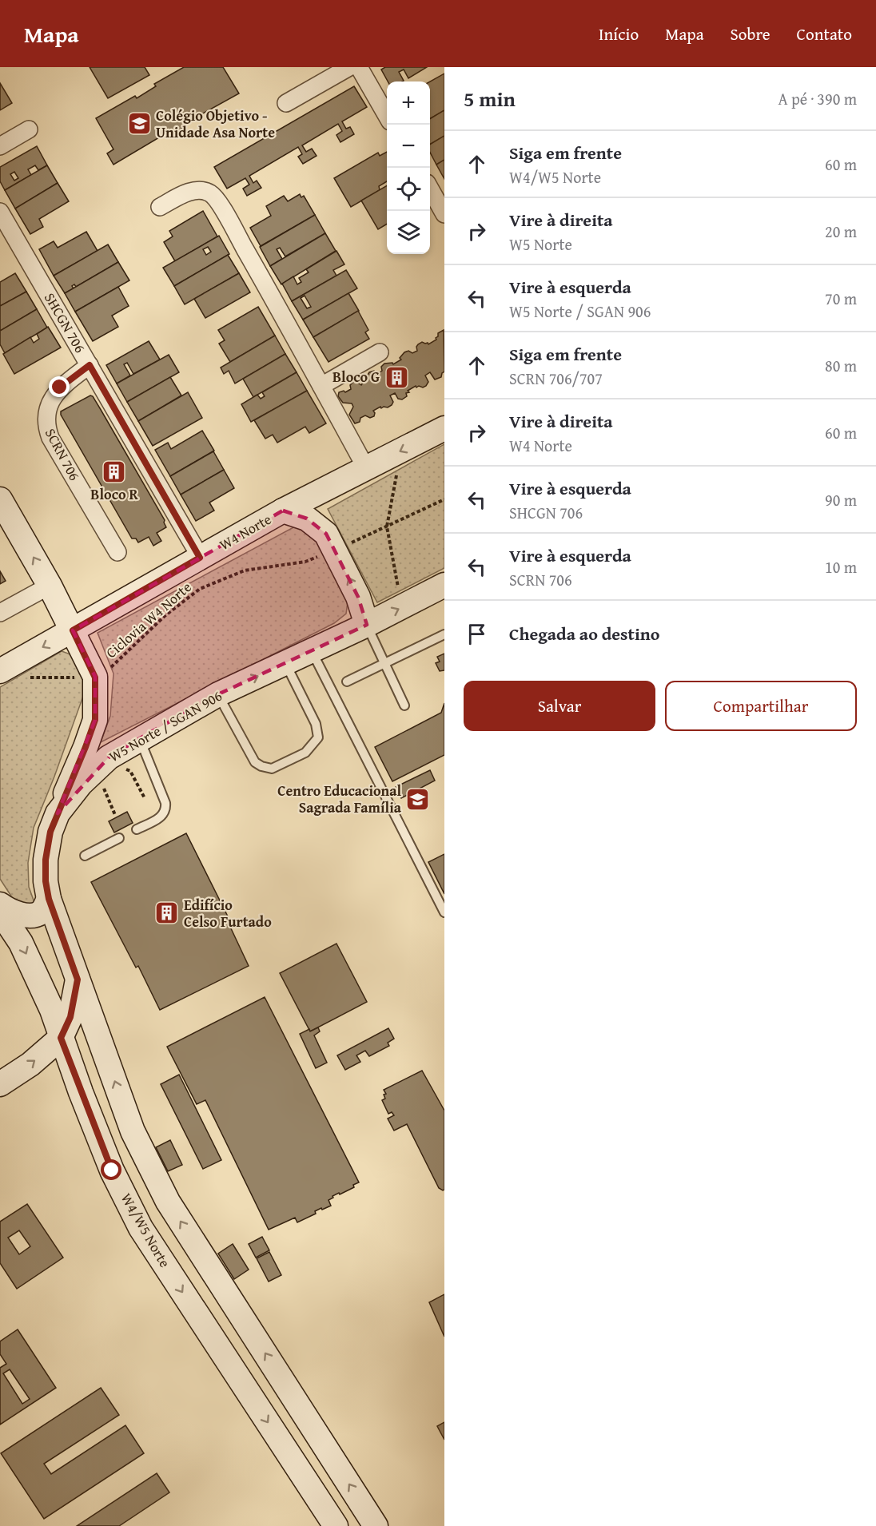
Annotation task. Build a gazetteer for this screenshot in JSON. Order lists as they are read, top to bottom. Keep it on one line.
{"streets":{"main road":["W4 Norte","W5 Norte / SGAN 906","W4/W5 Norte"],"street":["SHCGN 706","SCRN 706"],"path":["Ciclovia W4 Norte"]},"crossings":[["SHCGN 706","SCRN 706"],["SHCGN 706","W4 Norte"]],"places":{"school or university":["Colégio Objetivo - Unidade Asa Norte","Centro Educacional Sagrada Família"],"building":["Bloco G","Bloco R","Edifício Celso Furtado"]},"page":{"header":"Mapa","nav":["Início","Mapa","Sobre","Contato"],"heading":["5 min","A pé · 390 m"],"map_buttons":["+","−"],"list":[["Siga em frente","W4/W5 Norte","60 m"],["Vire à direita","W5 Norte","20 m"],["Vire à esquerda","W5 Norte / SGAN 906","70 m"],["Siga em frente","SCRN 706/707","80 m"],["Vire à direita","W4 Norte","60 m"],["Vire à esquerda","SHCGN 706","90 m"],["Vire à esquerda","SCRN 706","10 m"],"Chegada ao destino"],"buttons":["Salvar","Compartilhar"]}}
